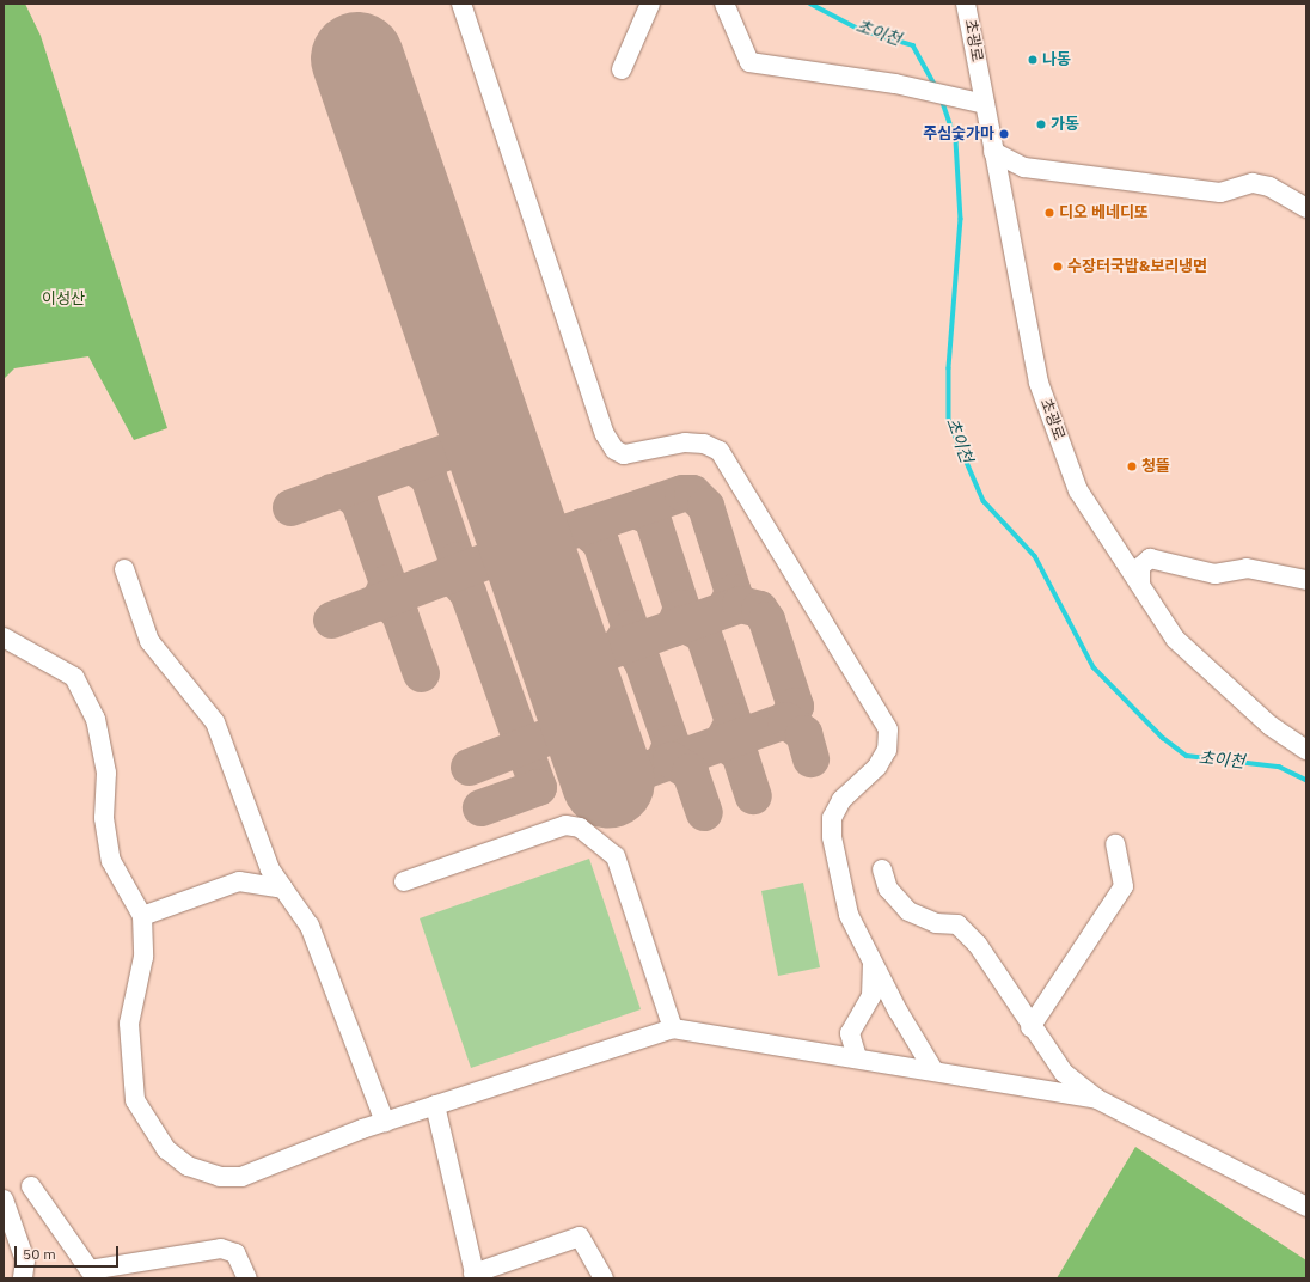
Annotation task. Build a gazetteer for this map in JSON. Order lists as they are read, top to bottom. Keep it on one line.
{"streets":{"street":["초광로"]},"water":["초이천"],"parks":["이성산"],"places":["나동","가동","주심숯가마","디오 베네디또","수장터국밥&보리냉면","청뜰"],"scale_bar":"50 m"}
